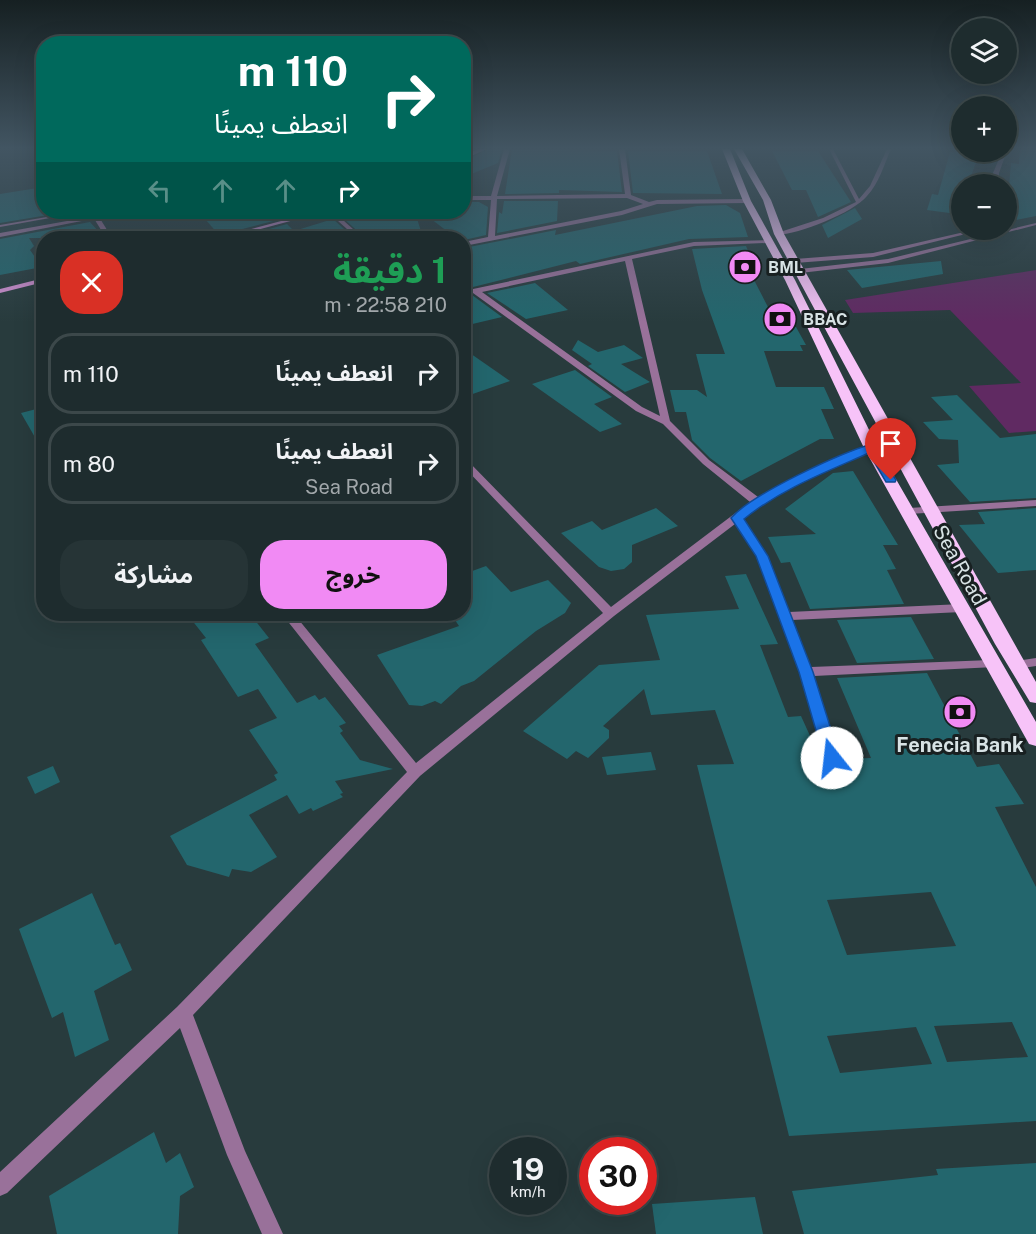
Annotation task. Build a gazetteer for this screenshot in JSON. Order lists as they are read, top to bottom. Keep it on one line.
{"streets":{"highway":["Sea Road"]},"places":{"bank":["BML","BBAC","Fenecia Bank"]},"page":{"map_buttons":["+","−"],"turn":["110 m","انعطف يمينًا"],"heading":["1 دقيقة","210 m · 22:58"],"list":[{"name":"انعطف يمينًا","value":"110 m"},{"name":"انعطف يمينًا","note":"Sea Road","value":"80 m"}],"buttons":["خروج","مشاركة"],"speed":"19 km/h","limit":"30"}}
